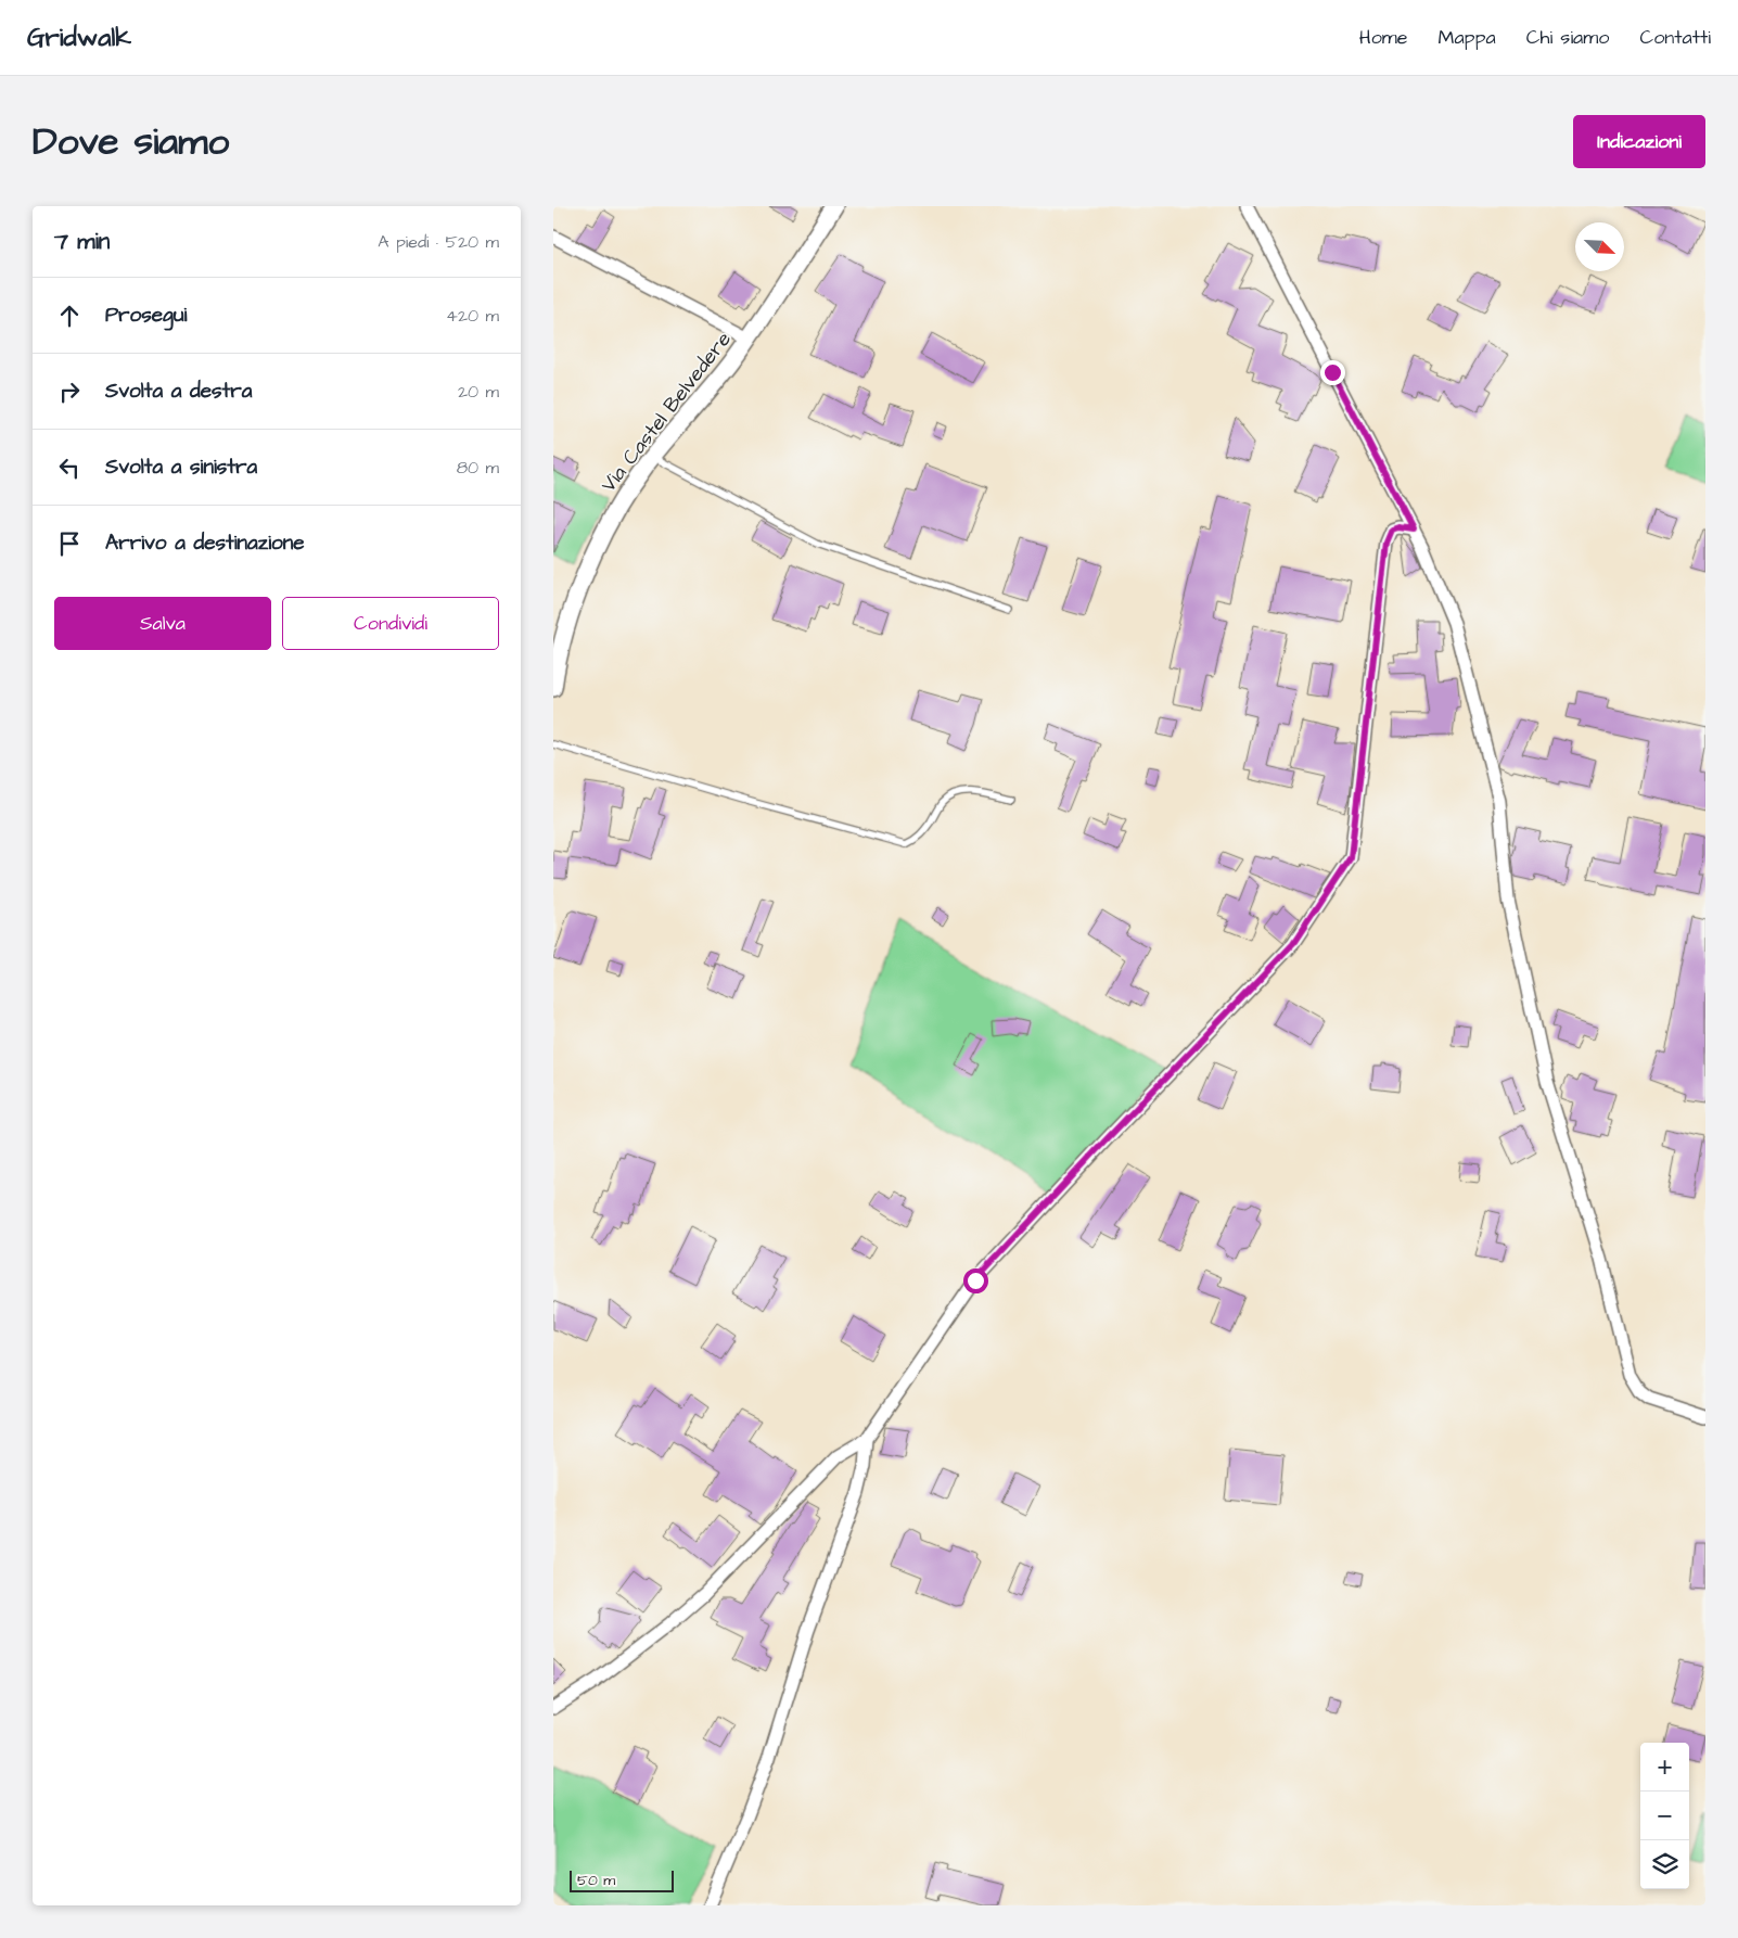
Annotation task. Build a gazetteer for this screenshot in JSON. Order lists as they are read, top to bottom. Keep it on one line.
{"streets":{"street":["Via Castel Belvedere"]},"scale_bar":"50 m","north":"bottom right","page":{"header":"Gridwalk","nav":["Home","Mappa","Chi siamo","Contatti"],"title":"Dove siamo","buttons":["Indicazioni",["Salva","Condividi"]],"heading":["7 min","A piedi · 520 m"],"list":[["Prosegui","420 m"],["Svolta a destra","20 m"],["Svolta a sinistra","80 m"],"Arrivo a destinazione"],"map_buttons":["+","−"],"scale":"50 m"}}
